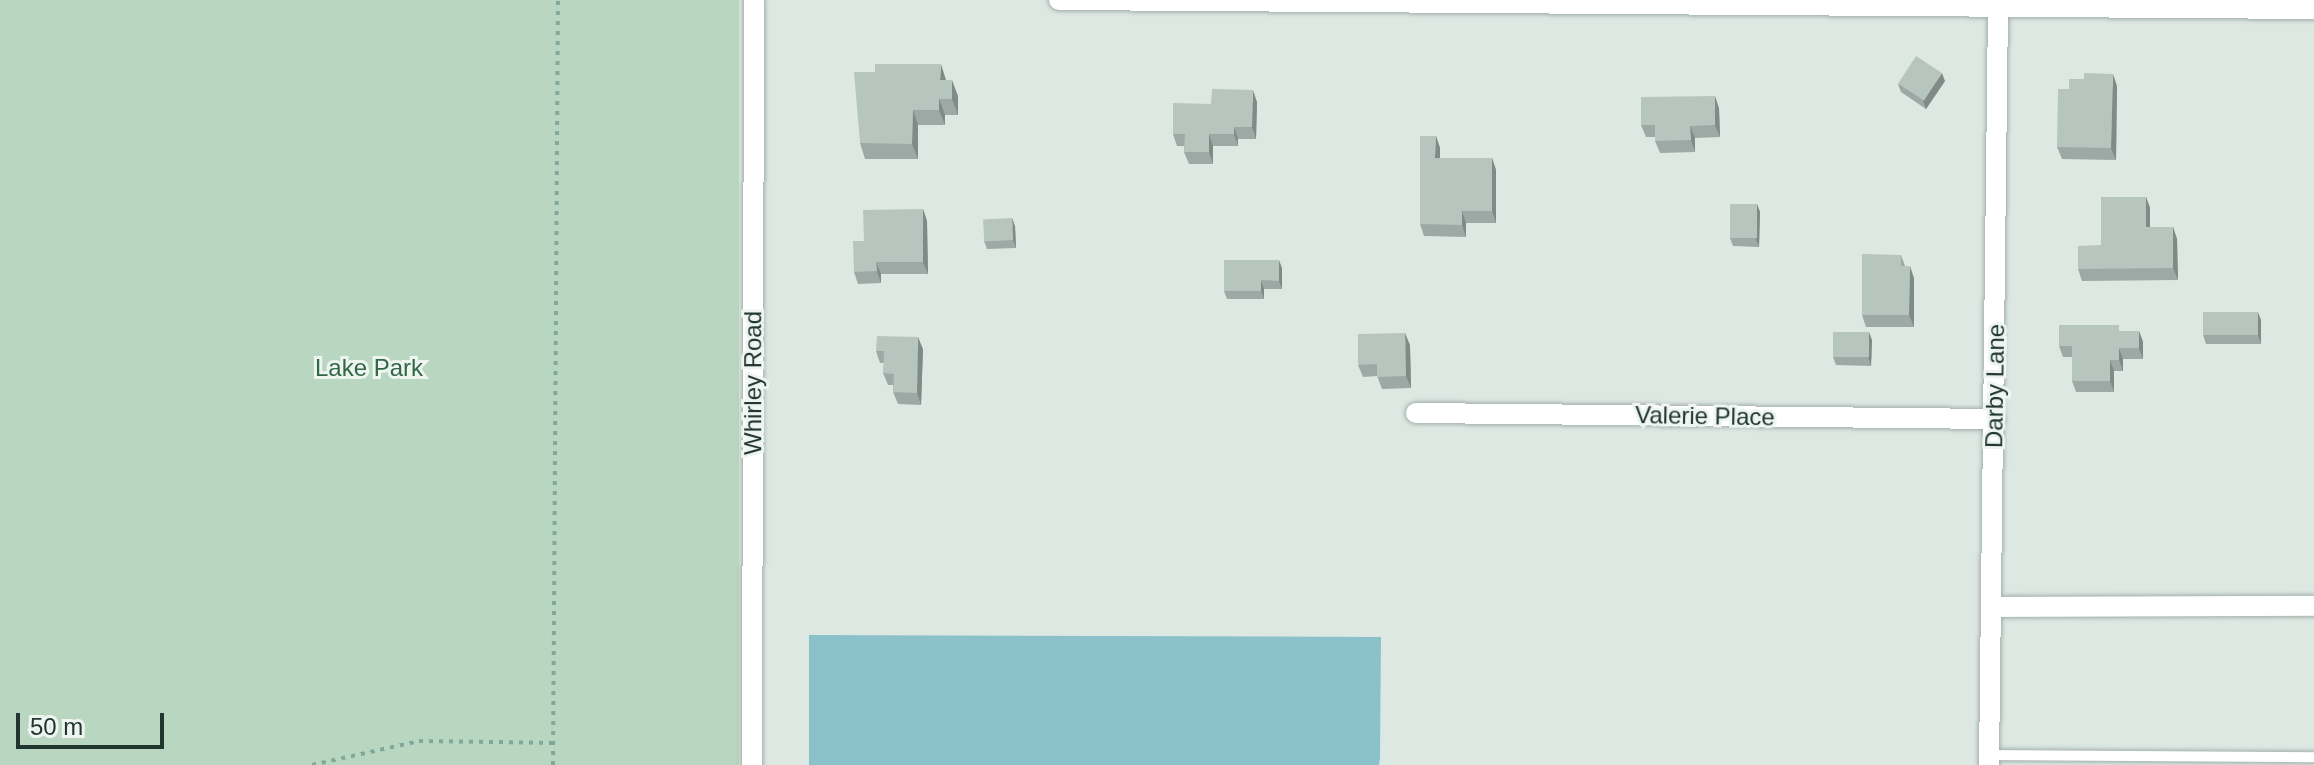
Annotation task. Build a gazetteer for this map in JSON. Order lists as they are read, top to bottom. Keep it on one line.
{"streets":{"street":["Whirley Road","Darby Lane","Valerie Place"]},"crossings":[["Darby Lane","Valerie Place"]],"parks":["Lake Park"],"scale_bar":"50 m"}
